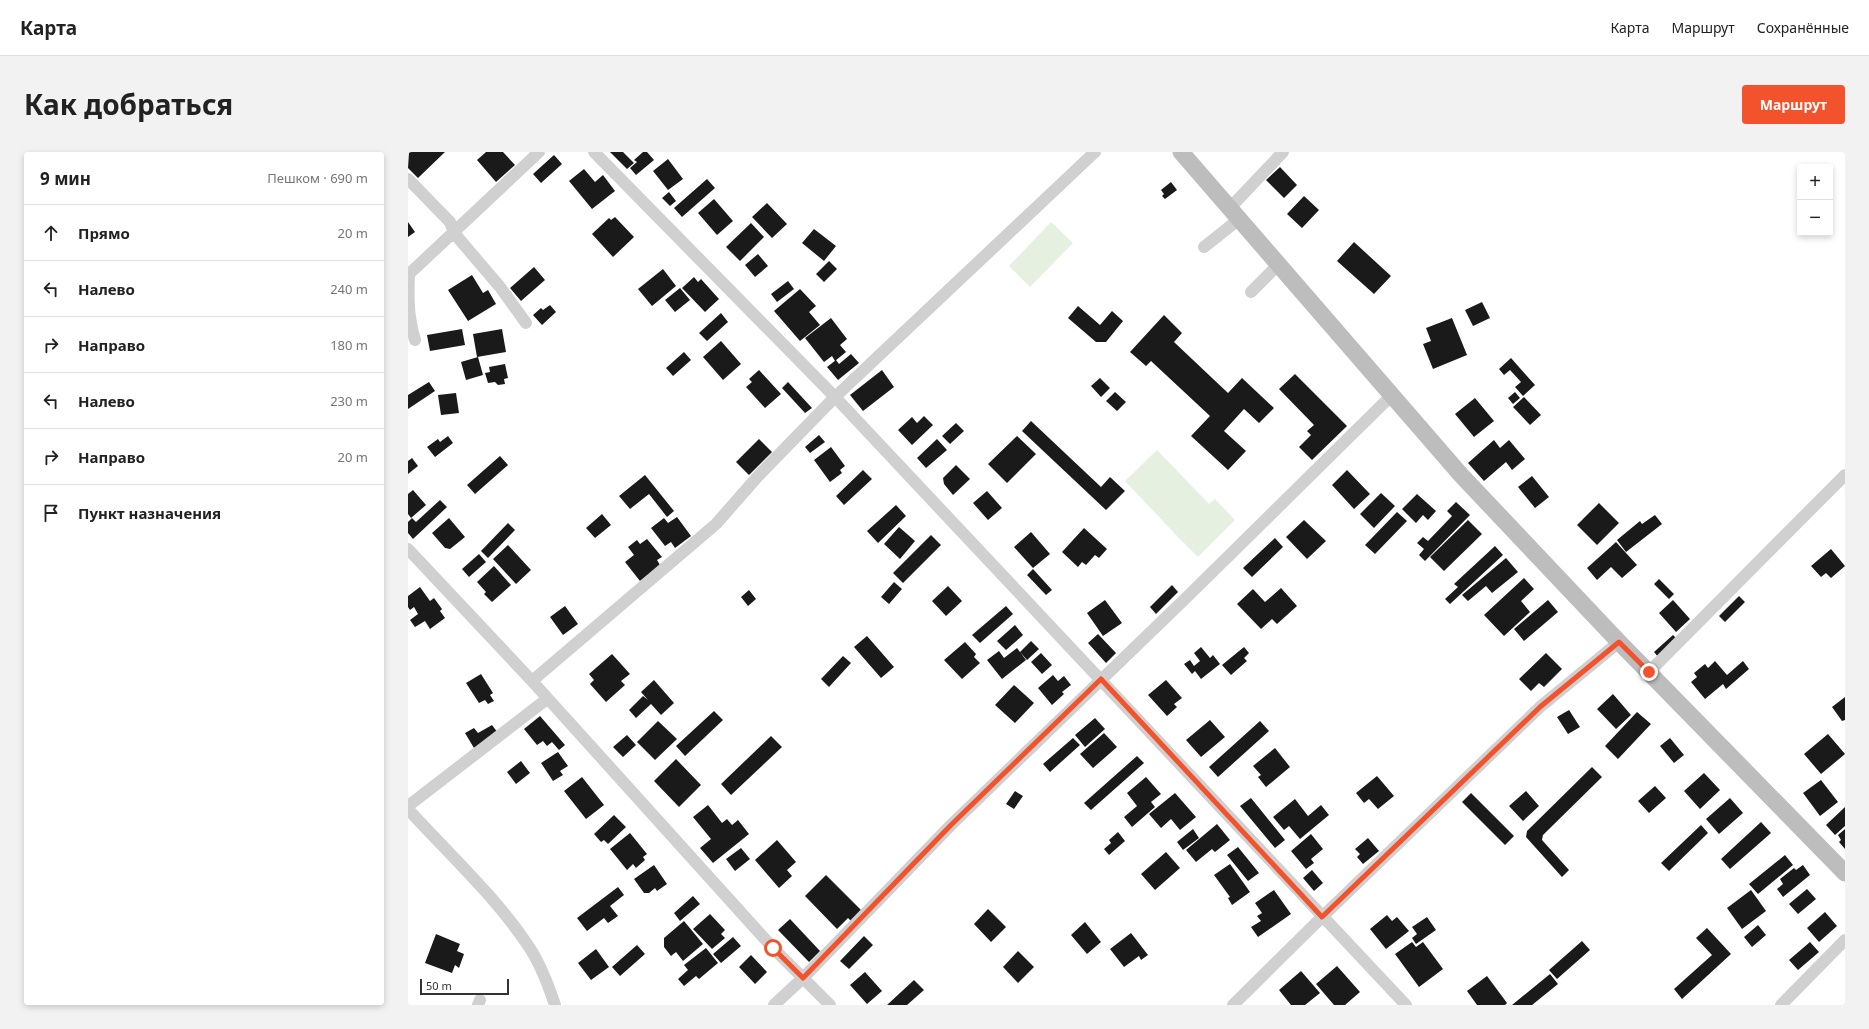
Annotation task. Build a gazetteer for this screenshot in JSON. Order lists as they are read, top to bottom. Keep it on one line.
{"scale_bar":"50 m","page":{"header":"Карта","nav":["Карта","Маршрут","Сохранённые"],"title":"Как добраться","buttons":"Маршрут","heading":["9 мин","Пешком · 690 m"],"map_buttons":["+","−"],"list":[["Прямо","20 m"],["Налево","240 m"],["Направо","180 m"],["Налево","230 m"],["Направо","20 m"],"Пункт назначения"],"scale":"50 m"}}
